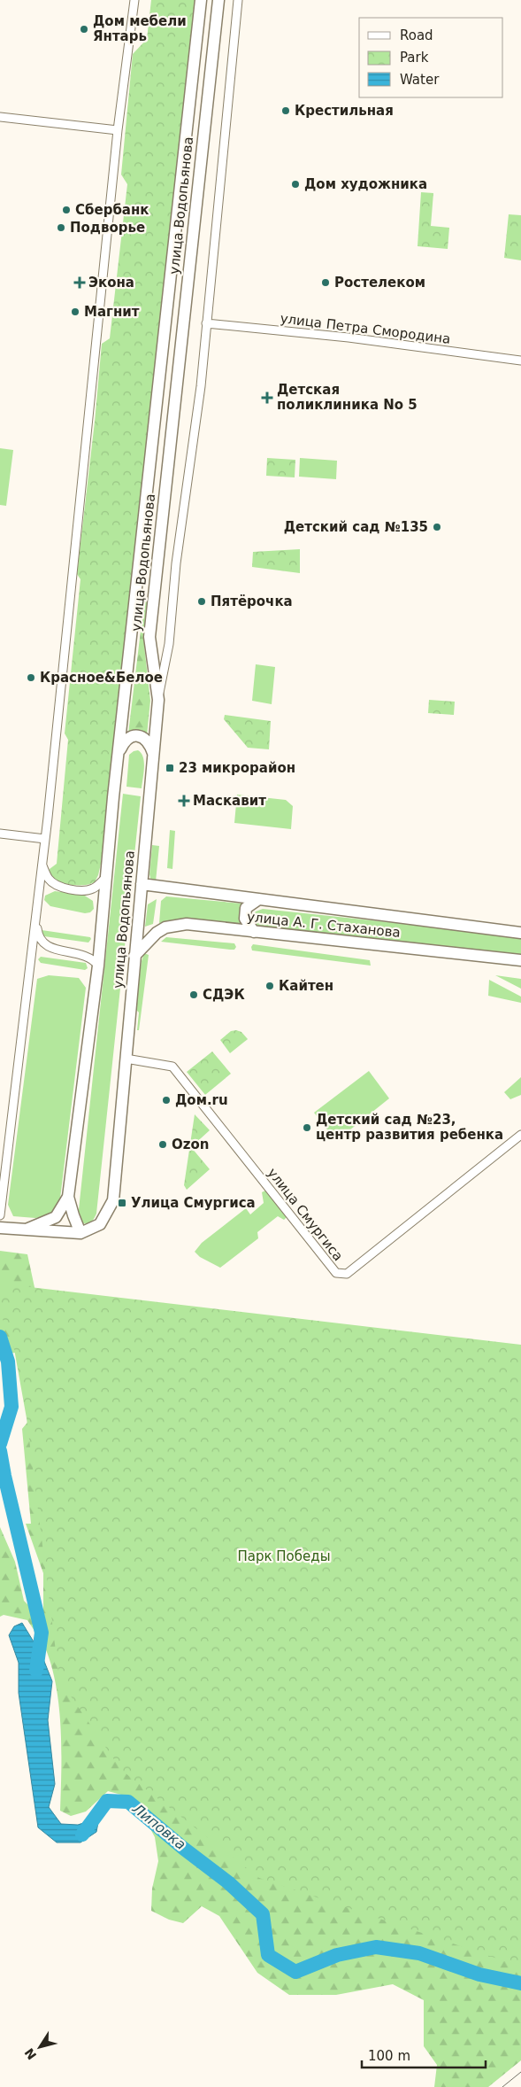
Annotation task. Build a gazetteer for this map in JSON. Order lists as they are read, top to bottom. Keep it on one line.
{"streets":{"main road":["улица Водопьянова","улица А. Г. Стаханова"],"street":["улица Петра Смородина","улица Смургиса"]},"crossings":[["улица Водопьянова","улица А. Г. Стаханова"],["улица Водопьянова","улица Смургиса"]],"water":["Липовка"],"parks":["Парк Победы"],"places":{"other":["Дом мебели Янтарь","Крестильная","Дом художника","Сбербанк","Подворье","Ростелеком","Магнит","Детский сад №135","Пятёрочка","Красное&Белое","Кайтен","СДЭК","Дом.ru","Детский сад №23, центр развития ребенка","Ozon"],"health":["Экона","Детская поликлиника No 5","Маскавит"],"transit":["23 микрорайон","Улица Смургиса"]},"legend":["Road","Park","Water"],"scale_bar":"100 m","north":"bottom left"}
